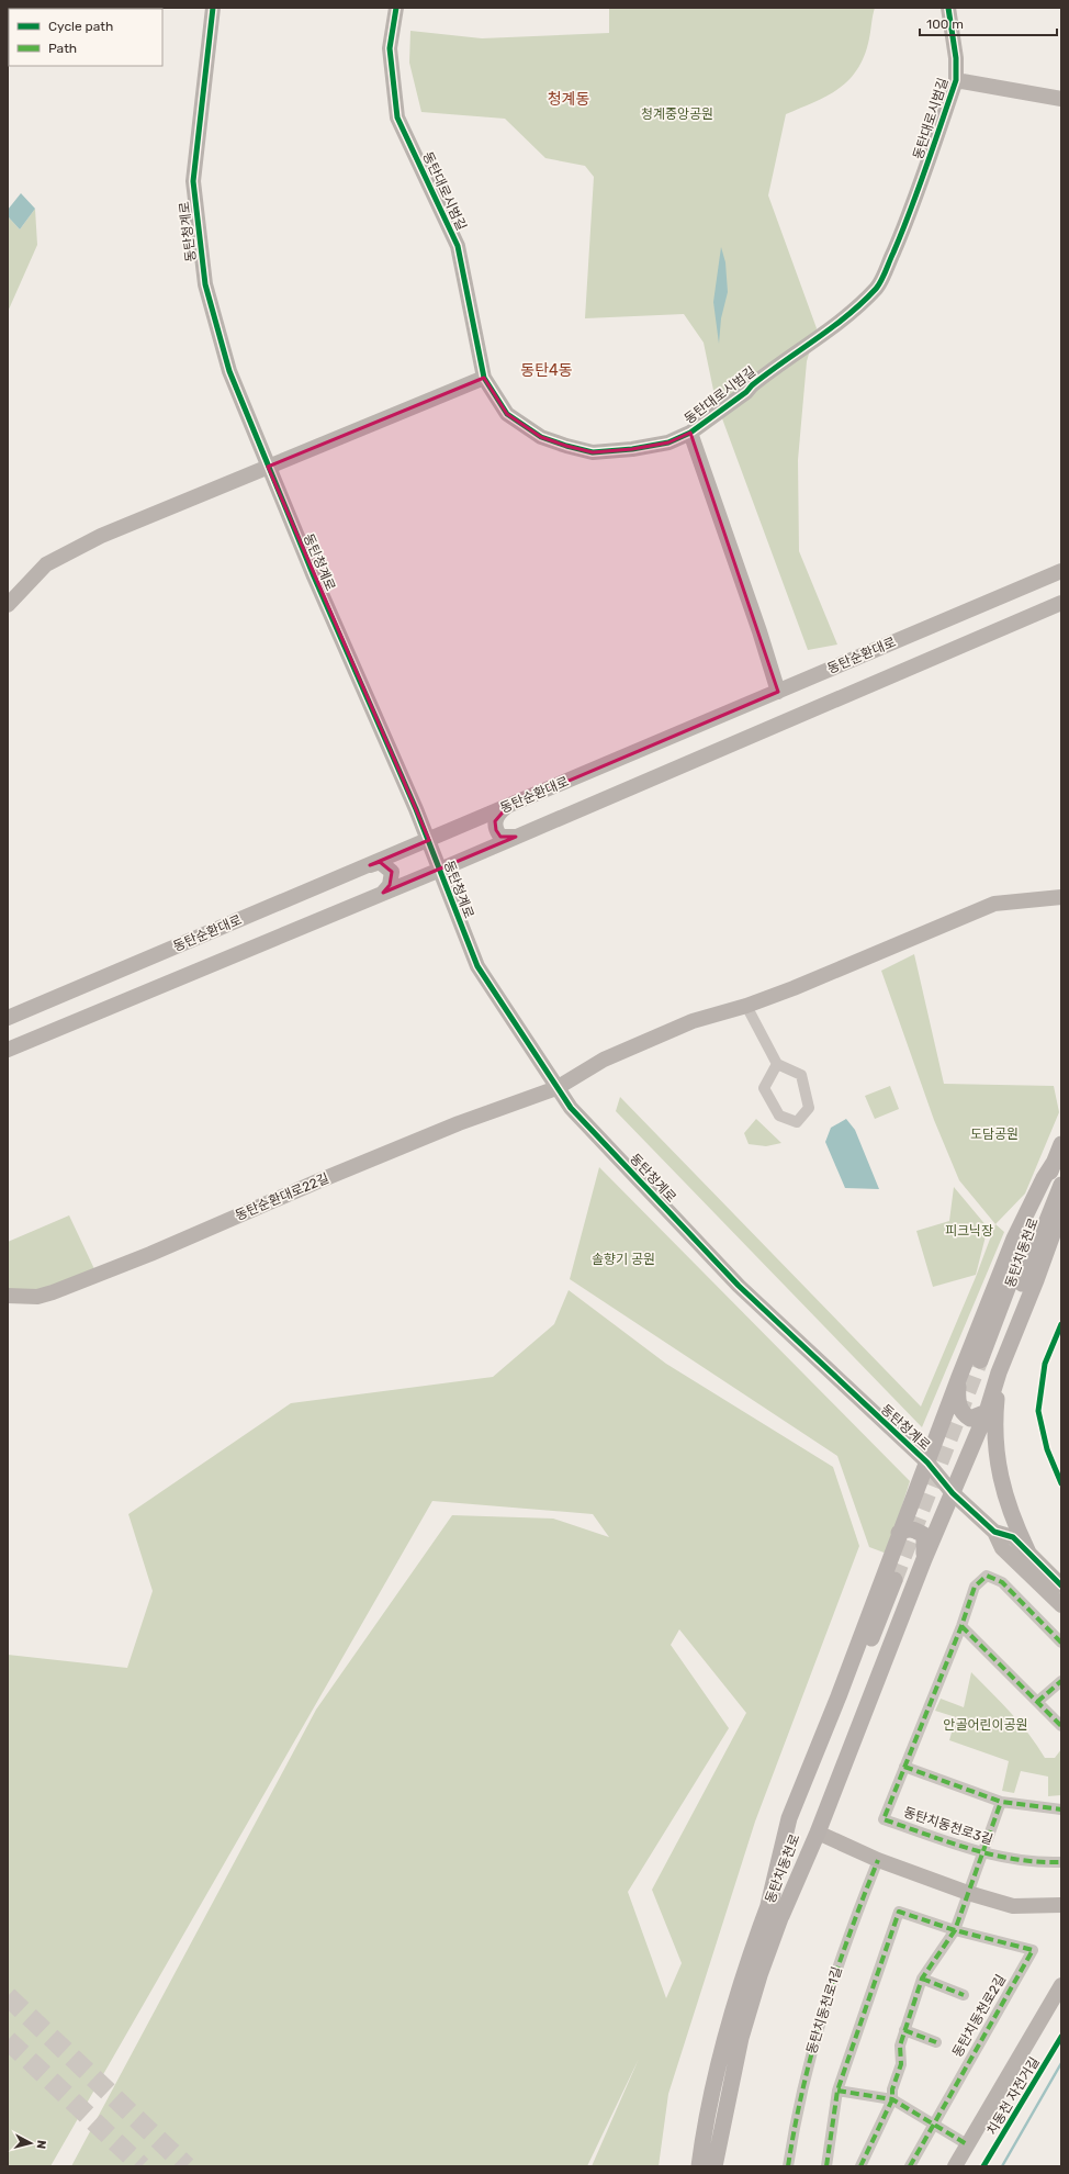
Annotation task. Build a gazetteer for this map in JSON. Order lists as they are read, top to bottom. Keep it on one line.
{"streets":{"main road":["동탄치동천로"],"street":["동탄대로시범길","동탄청계로","동탄순환대로","동탄순환대로22길","동탄치동천로3길","동탄치동천로1길","동탄치동천로2길"],"cycle path":["치동천 자전거길"]},"crossings":[["동탄대로시범길","동탄순환대로"],["동탄청계로","동탄순환대로"],["동탄청계로","동탄순환대로22길"]],"districts":["청계동","동탄4동"],"parks":["청계중앙공원","도담공원","피크닉장","솔향기 공원","안골어린이공원"],"legend":["Cycle path","Path"],"scale_bar":"100 m","north":"right"}
